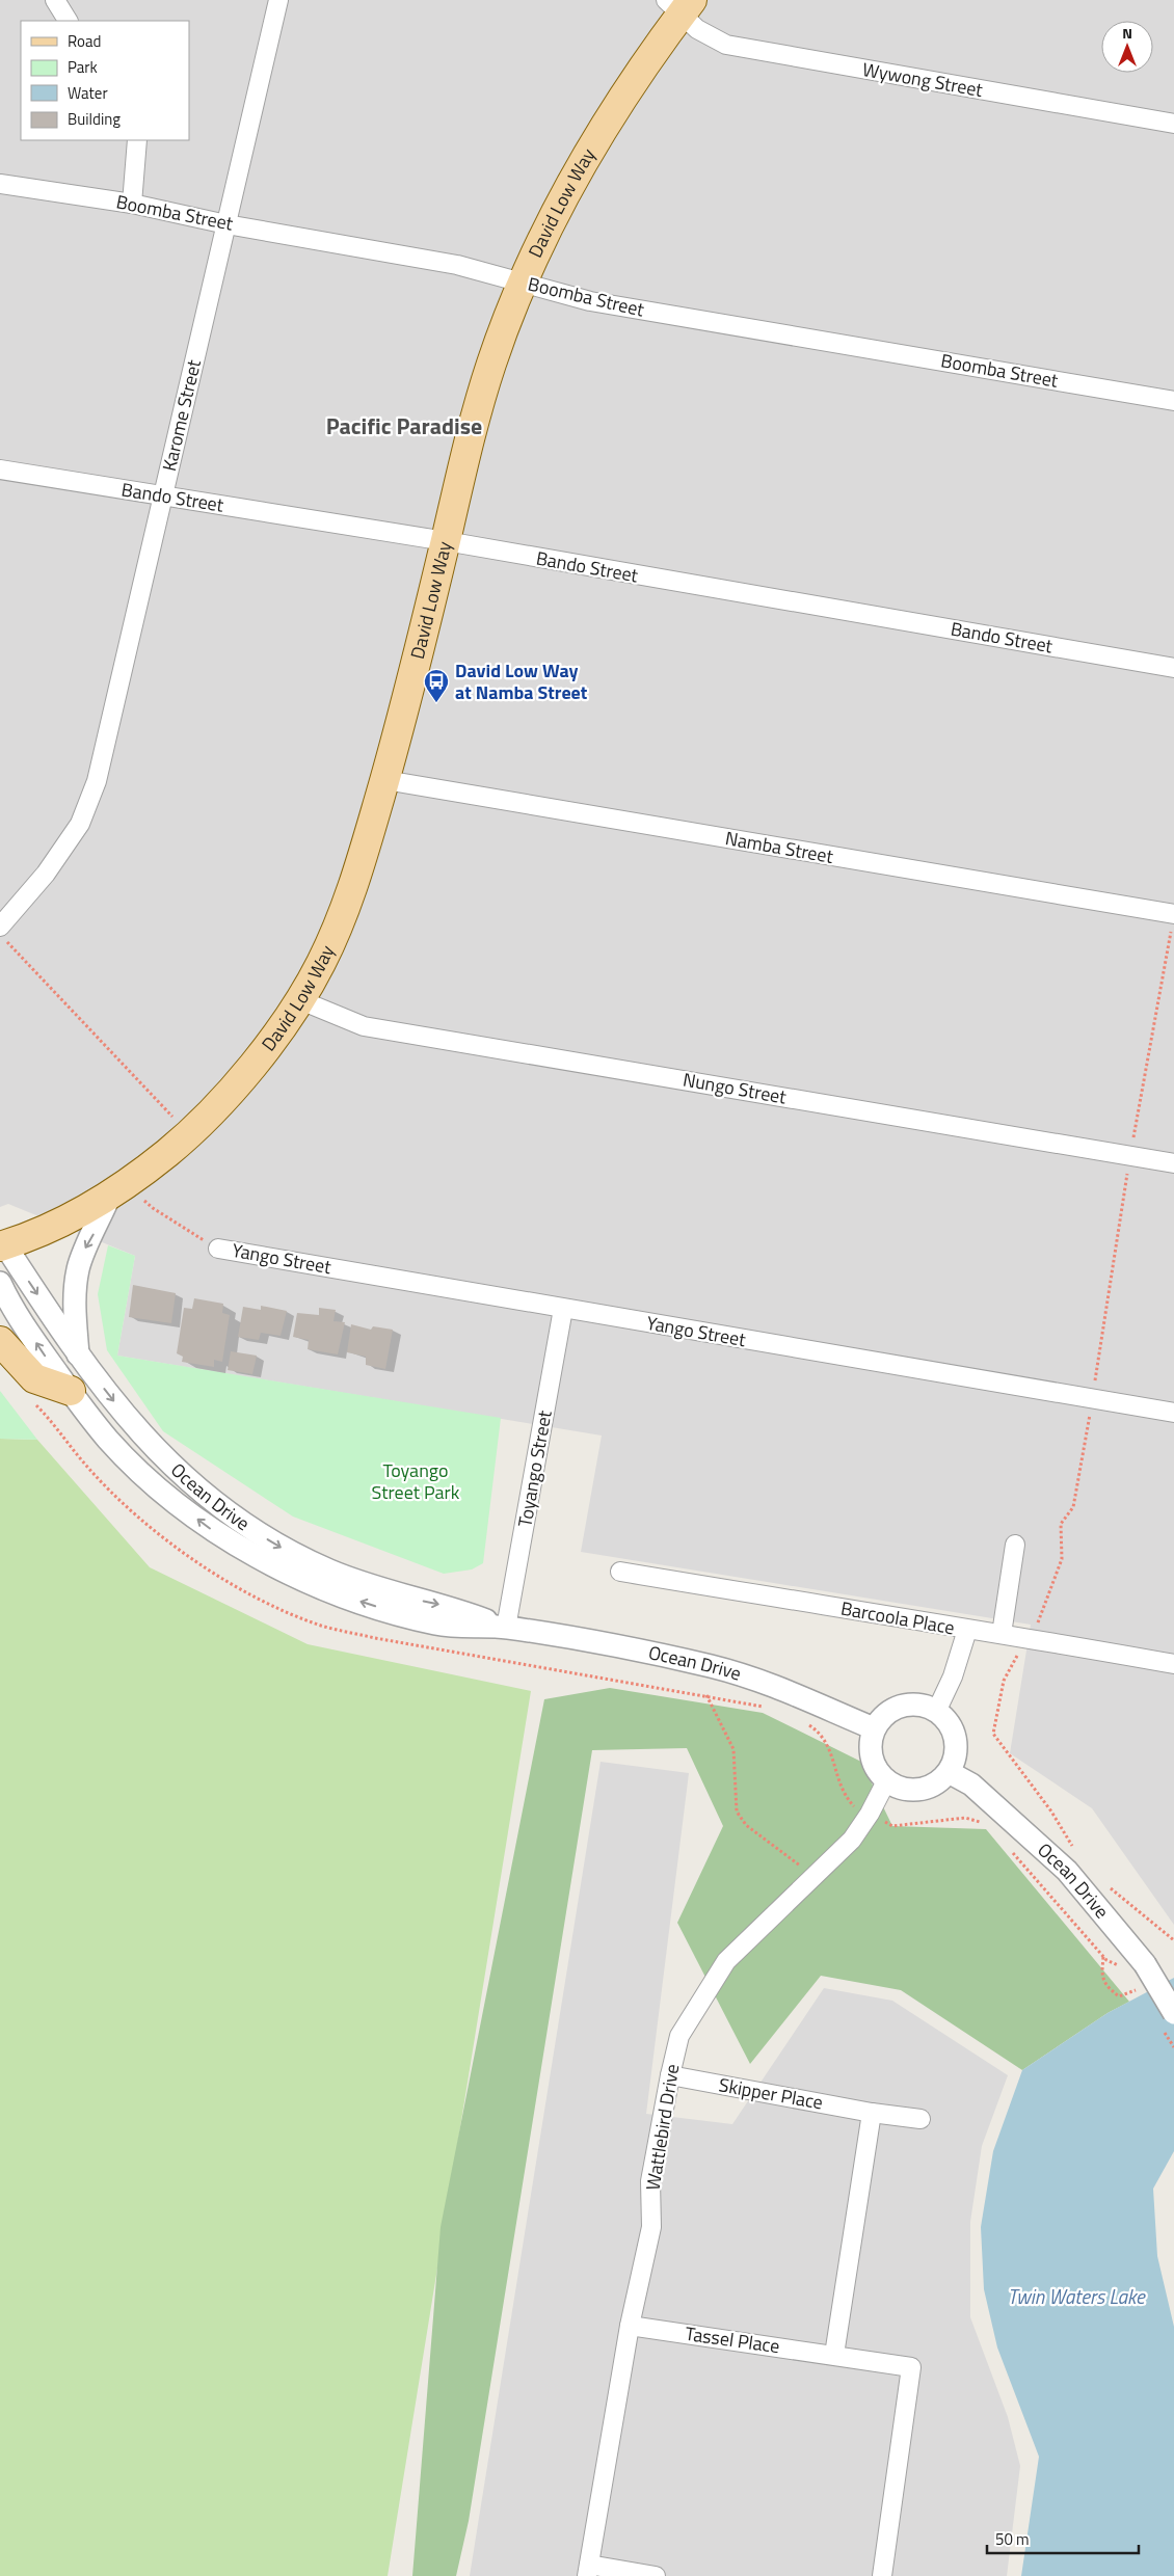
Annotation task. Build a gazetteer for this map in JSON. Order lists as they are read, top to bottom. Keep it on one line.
{"streets":{"main road":["David Low Way"],"street":["Wywong Street","Boomba Street","Karome Street","Bando Street","Namba Street","Nungo Street","Yango Street","Toyango Street","Ocean Drive","Barcoola Place","Skipper Place","Wattlebird Drive","Tassel Place"]},"crossings":[["Wywong Street","David Low Way"],["David Low Way","Boomba Street"],["David Low Way","Bando Street"],["David Low Way","Namba Street"],["David Low Way","Nungo Street"],["David Low Way","Ocean Drive"],["Boomba Street","Karome Street"],["Karome Street","Bando Street"],["Yango Street","Toyango Street"],["Toyango Street","Ocean Drive"],["Ocean Drive","Wattlebird Drive"],["Skipper Place","Wattlebird Drive"],["Wattlebird Drive","Tassel Place"]],"districts":["Pacific Paradise"],"water":["Twin Waters Lake"],"parks":["Toyango Street Park"],"places":{"bus stop":["David Low Way at Namba Street"]},"legend":["Road","Park","Water","Building"],"scale_bar":"50 m","north":"top"}
